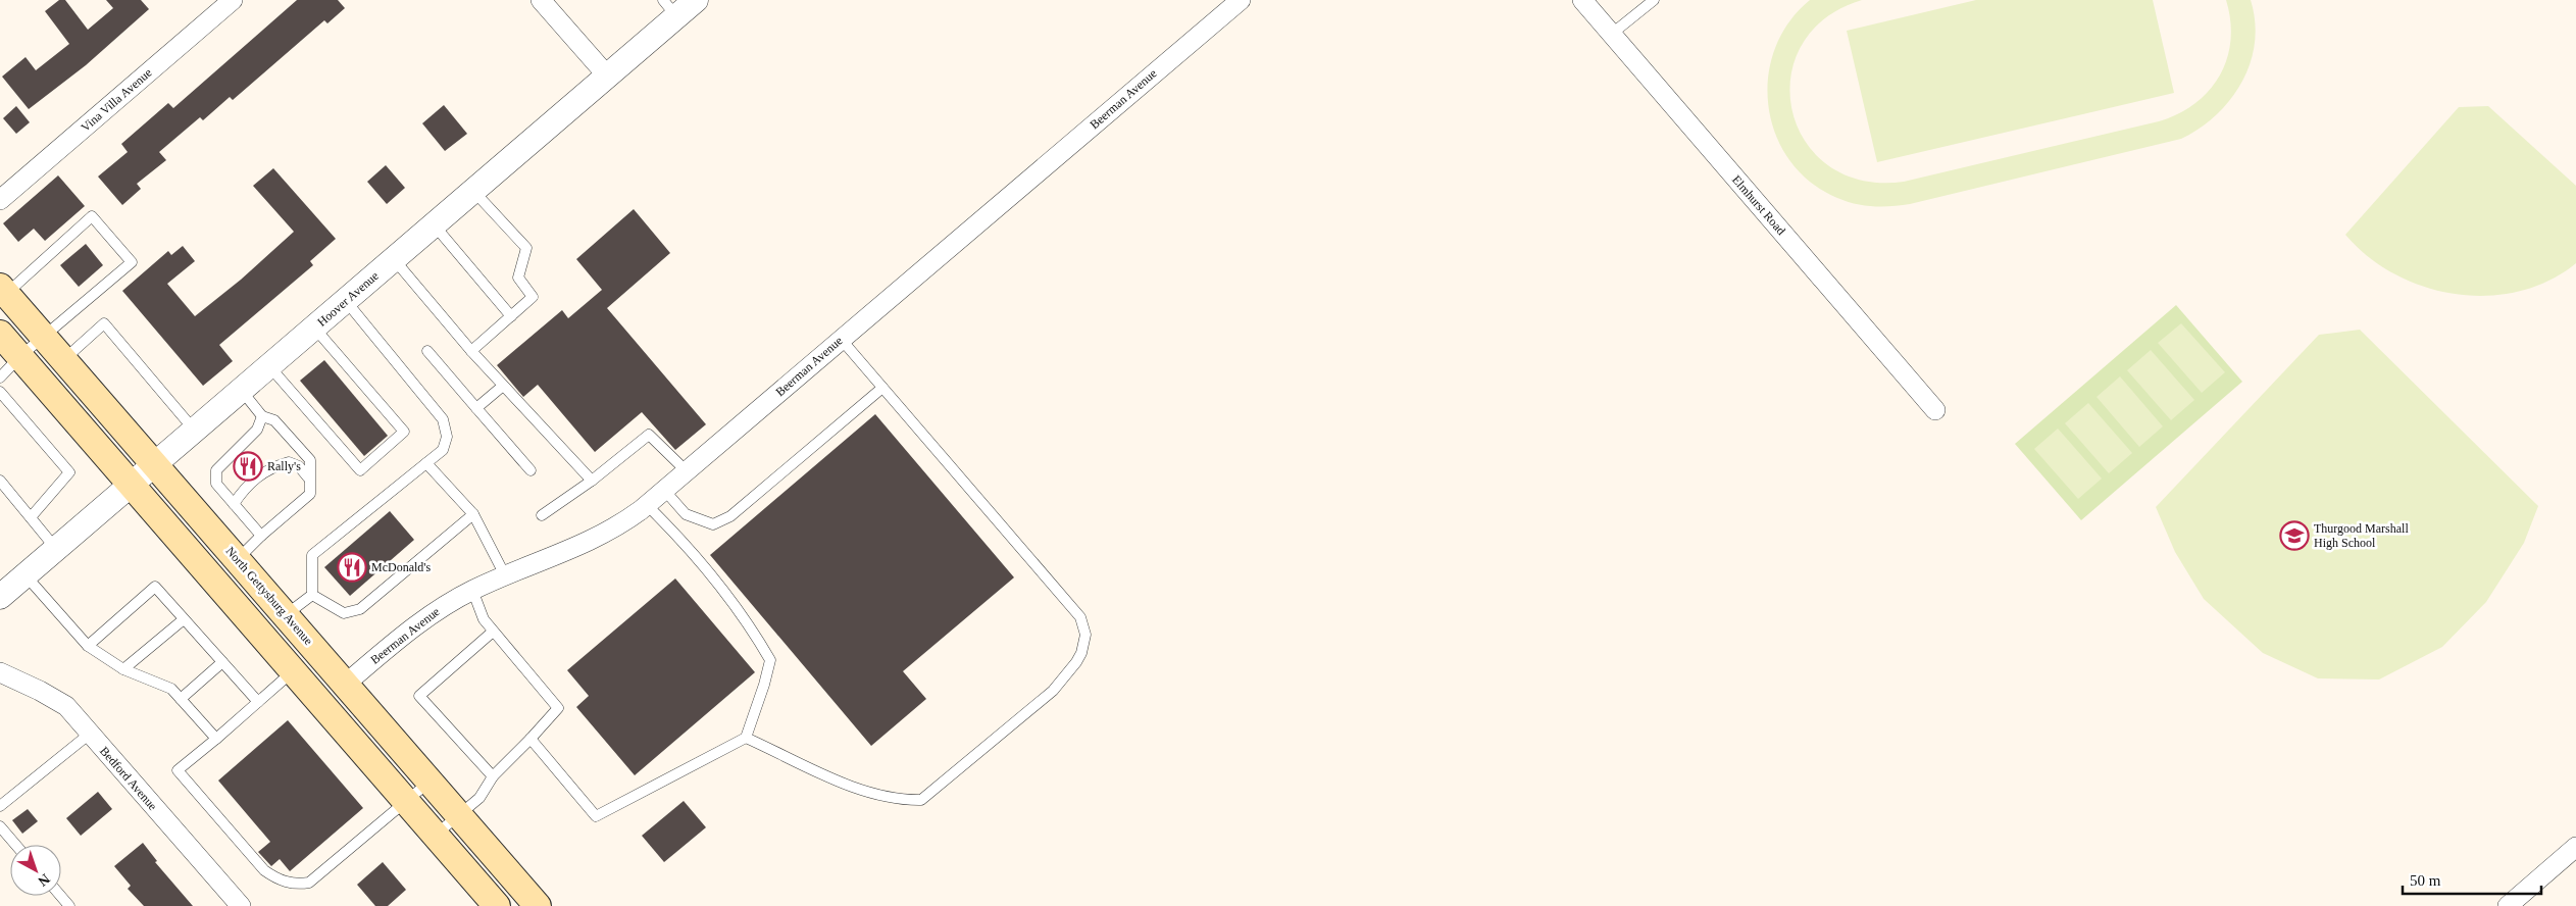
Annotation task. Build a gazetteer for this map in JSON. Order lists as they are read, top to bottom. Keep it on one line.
{"streets":{"main road":["North Gettysburg Avenue"],"street":["Beerman Avenue","Vina Villa Avenue","Elmhurst Road","Hoover Avenue","Bedford Avenue"]},"crossings":[["Beerman Avenue","North Gettysburg Avenue"],["Hoover Avenue","North Gettysburg Avenue"]],"places":{"restaurant":["Rally's","McDonald's"],"school or university":["Thurgood Marshall High School"]},"scale_bar":"50 m","north":"bottom right"}
